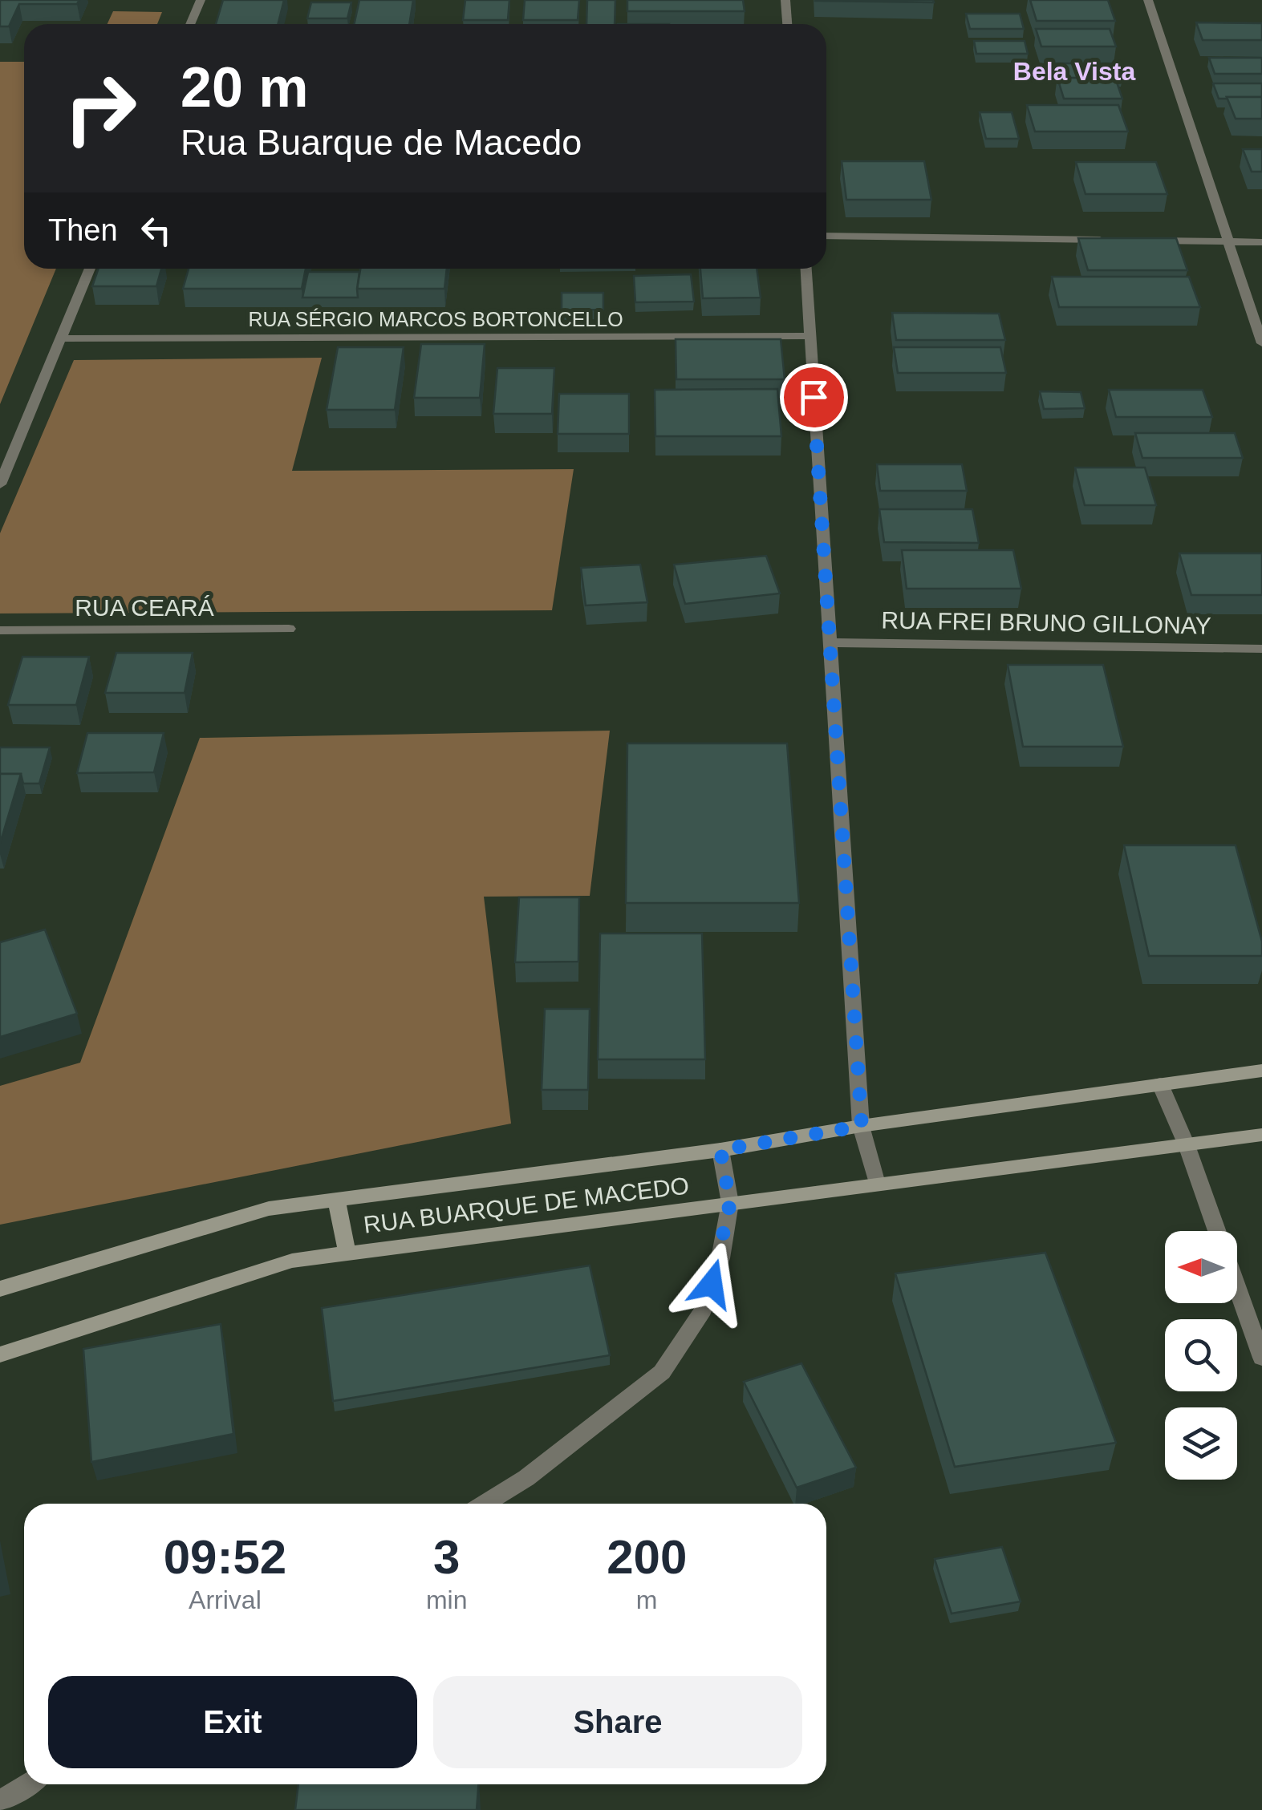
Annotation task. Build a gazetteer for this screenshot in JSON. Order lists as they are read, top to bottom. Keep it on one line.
{"streets":{"main road":["RUA BUARQUE DE MACEDO"],"street":["RUA SÉRGIO MARCOS BORTONCELLO","RUA CEARÁ","RUA FREI BRUNO GILLONAY"]},"districts":["Bela Vista"],"north":"left","page":{"turn":["20 m","Rua Buarque de Macedo"],"then":"Then","eta":["09:52","Arrival","3","min","200","m"],"buttons":["Exit","Share"]}}
